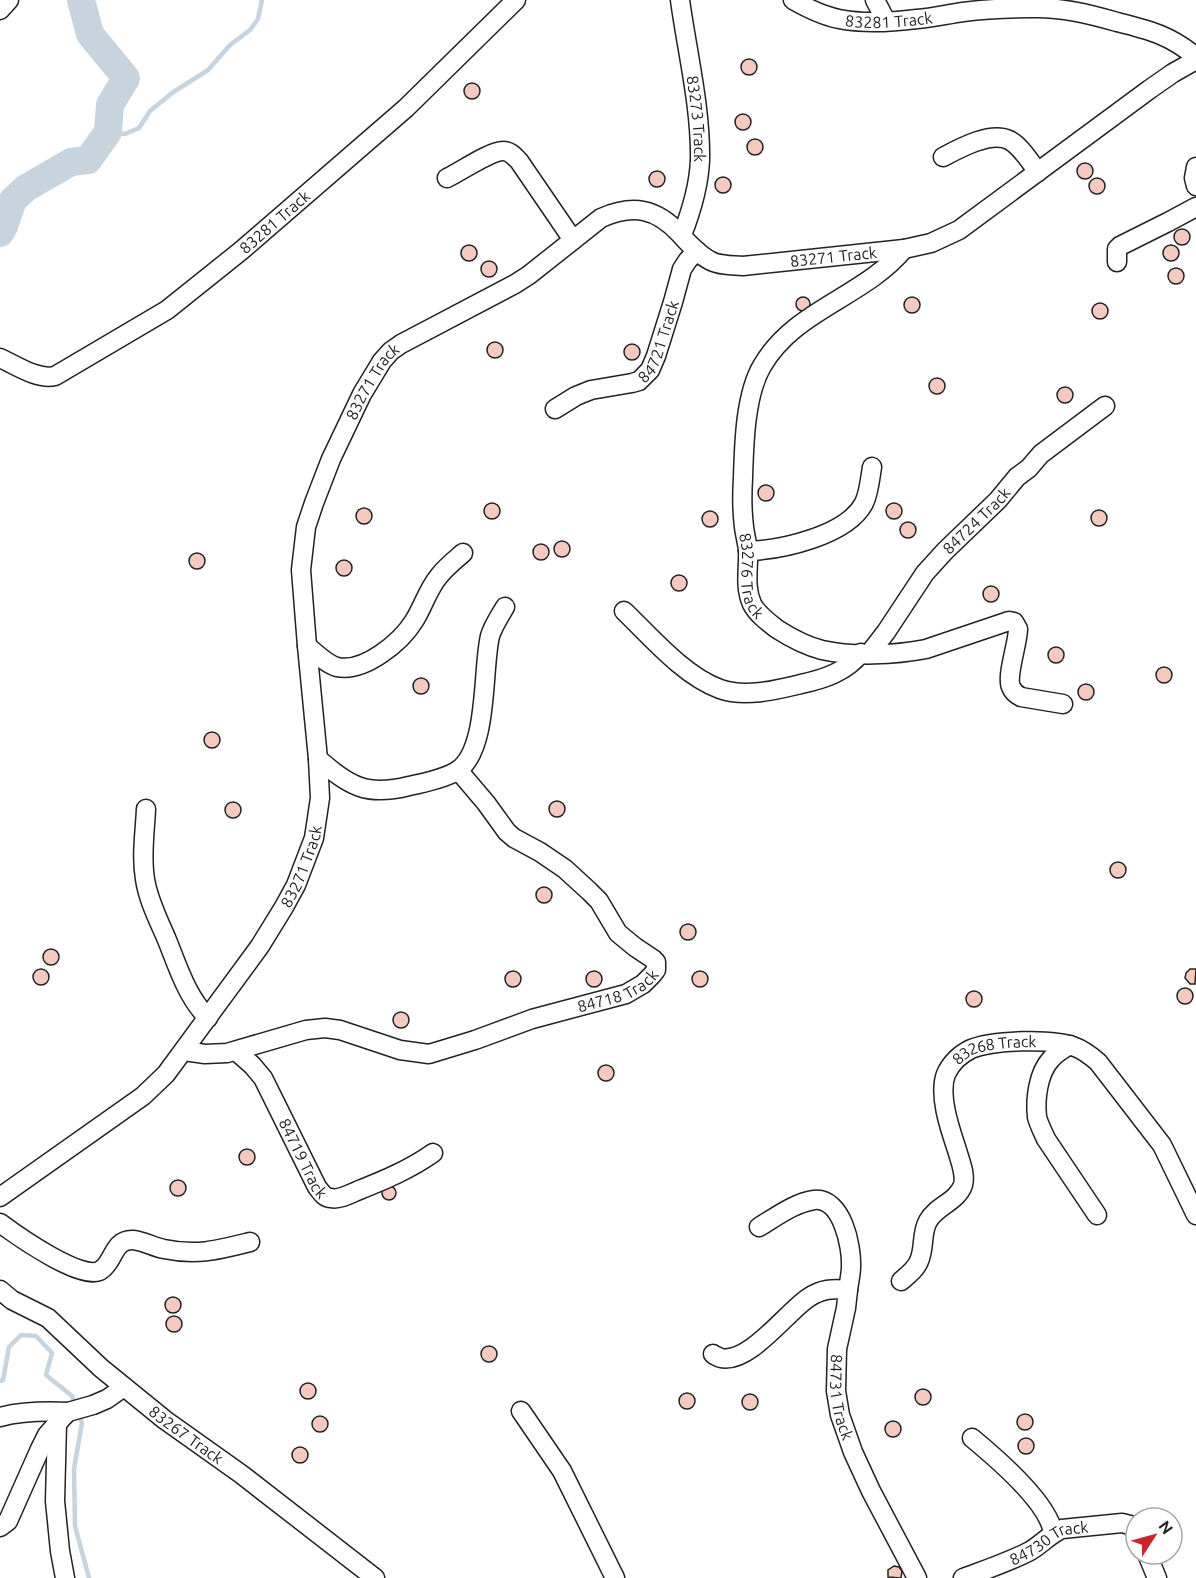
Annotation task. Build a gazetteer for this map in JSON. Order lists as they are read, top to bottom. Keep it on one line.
{"streets":{"street":["83281 Track","83273 Track","83271 Track","84721 Track","84724 Track","83276 Track","84718 Track","83268 Track","84719 Track","84731 Track","83267 Track","84730 Track"]},"crossings":[["83281 Track","83271 Track"],["83273 Track","83271 Track"],["83271 Track","84721 Track"],["83271 Track","83276 Track"],["83271 Track","84718 Track"],["84724 Track","83276 Track"],["84718 Track","84719 Track"]],"north":"top right"}
